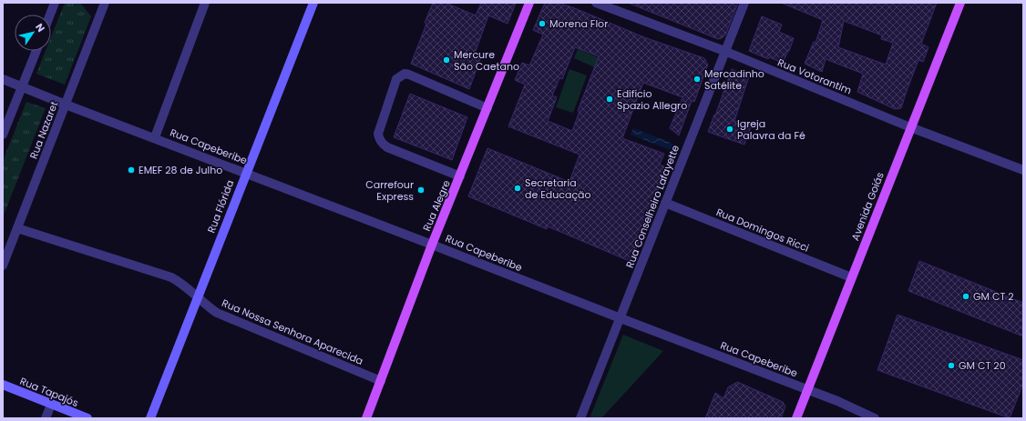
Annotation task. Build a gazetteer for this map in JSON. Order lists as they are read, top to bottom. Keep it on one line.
{"streets":{"main road":["Rua Alegre","Avenida Goiás"],"street":["Rua Votorantim","Rua Nazaret","Rua Capeberibe","Rua Flórida","Rua Conselheiro Lafayette","Rua Domingos Ricci","Rua Nossa Senhora Aparecida","Rua Tapajós"]},"crossings":[["Rua Votorantim","Rua Conselheiro Lafayette"],["Rua Votorantim","Avenida Goiás"],["Rua Nazaret","Rua Capeberibe"],["Rua Nazaret","Rua Nossa Senhora Aparecida"],["Rua Capeberibe","Rua Alegre"],["Rua Capeberibe","Rua Flórida"],["Rua Capeberibe","Rua Conselheiro Lafayette"],["Rua Capeberibe","Avenida Goiás"],["Rua Alegre","Rua Nossa Senhora Aparecida"],["Rua Flórida","Rua Nossa Senhora Aparecida"],["Rua Conselheiro Lafayette","Rua Domingos Ricci"],["Avenida Goiás","Rua Domingos Ricci"]],"places":["Morena Flor","Mercure São Caetano","Mercadinho Satélite","Edifício Spazio Allegro","Igreja Palavra da Fé","EMEF 28 de Julho","Secretaria de Educação","Carrefour Express","GM CT 2","GM CT 20"],"north":"top right"}
